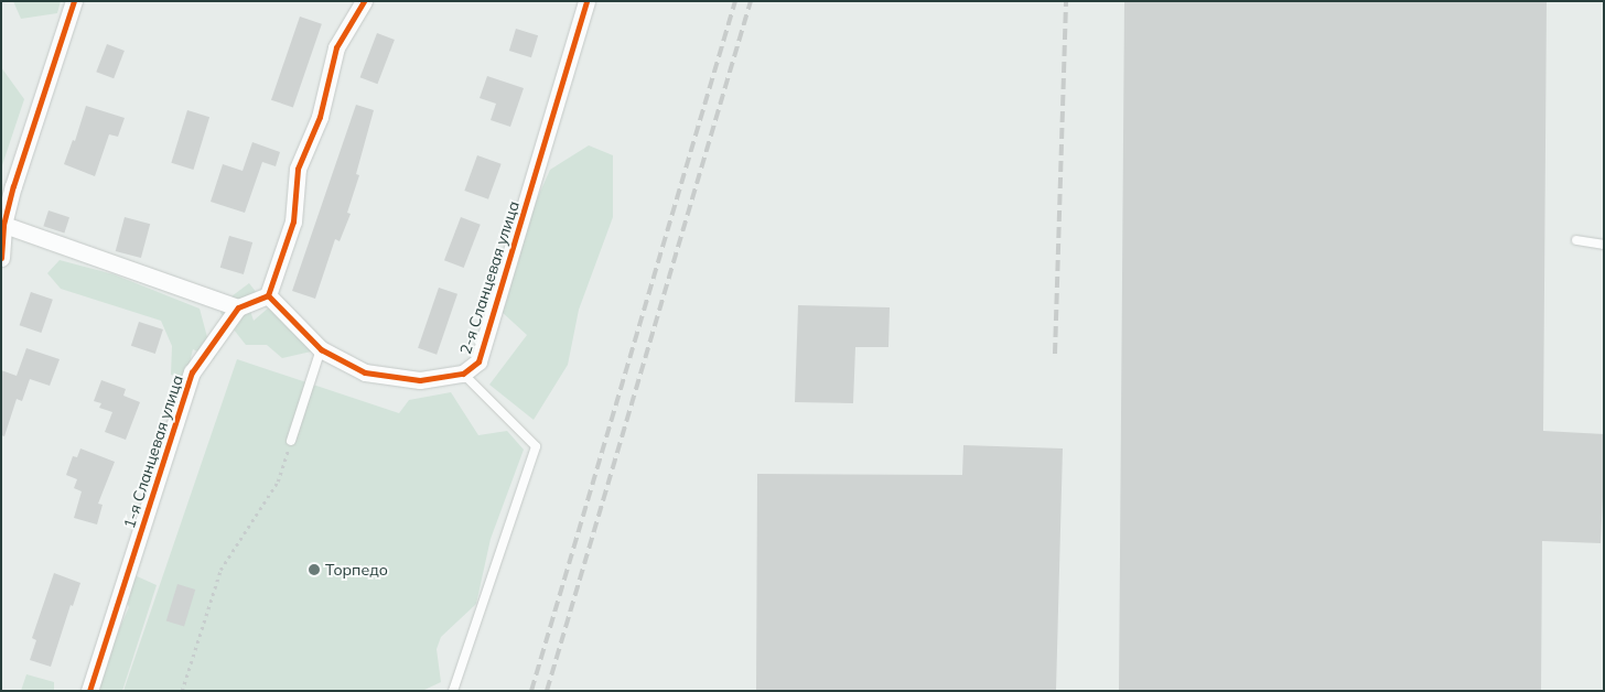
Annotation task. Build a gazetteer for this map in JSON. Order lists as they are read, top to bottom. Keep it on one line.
{"streets":{"street":["2-я Сланцевая улица","1-я Сланцевая улица"]},"places":["Торпедо"]}
